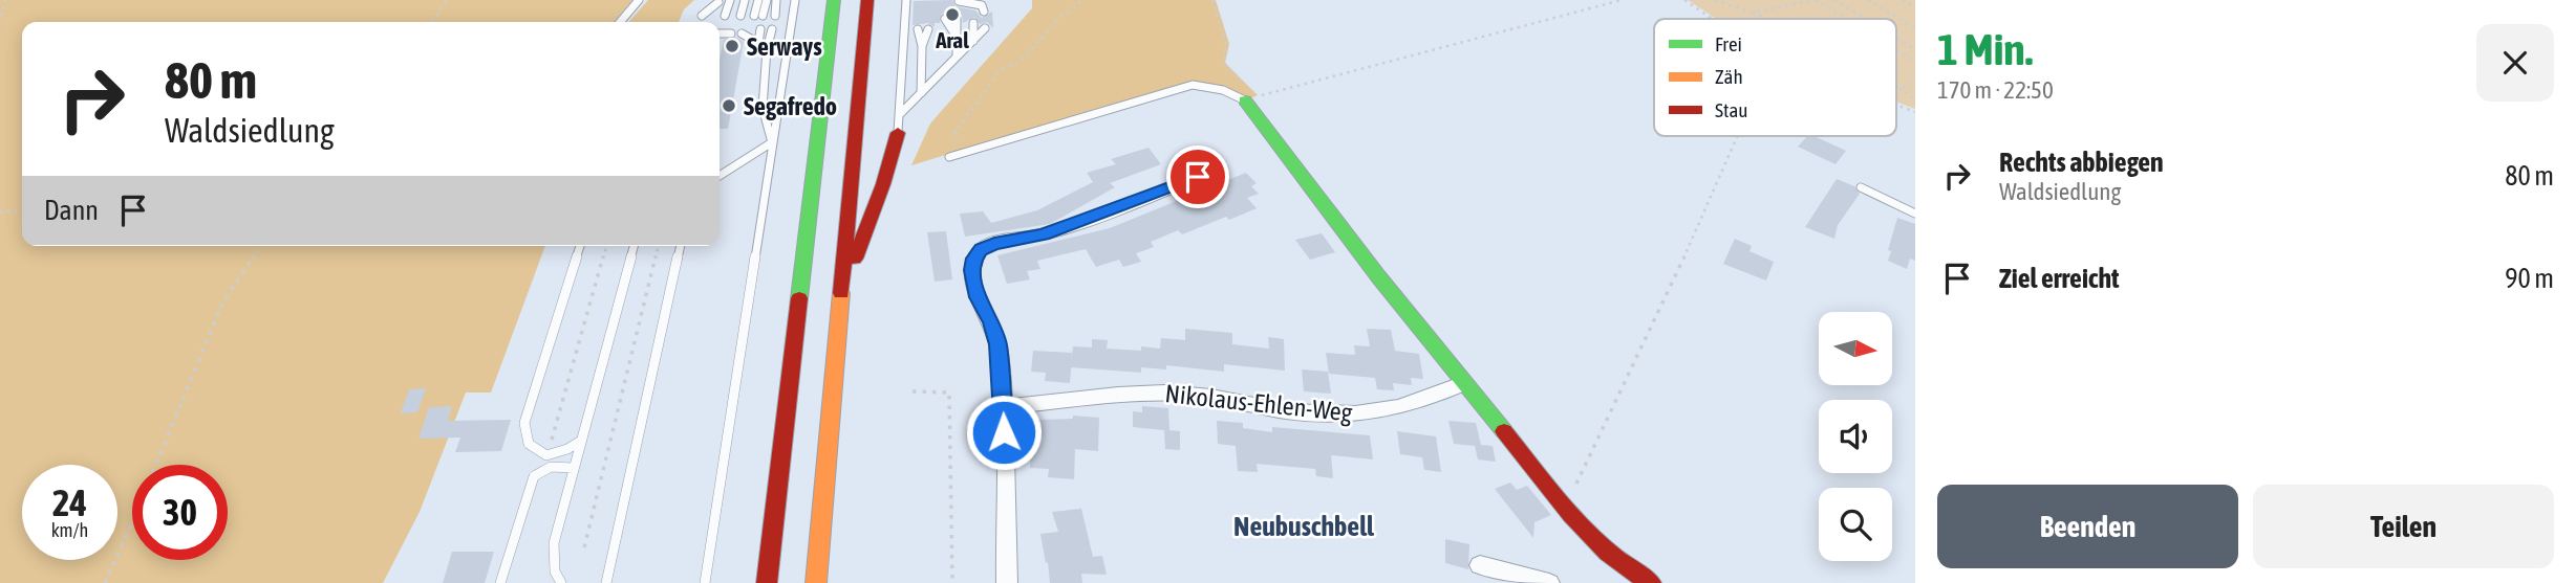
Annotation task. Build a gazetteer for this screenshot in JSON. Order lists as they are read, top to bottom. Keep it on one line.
{"streets":{"street":["Nikolaus-Ehlen-Weg"]},"districts":["Neubuschbell"],"places":["Aral","Serways","Segafredo"],"legend":["Frei","Zäh","Stau"],"north":"right","page":{"heading":["1 Min.","170 m · 22:50"],"turn":["80 m","Waldsiedlung"],"list":[{"name":"Rechts abbiegen","note":"Waldsiedlung","value":"80 m"},{"name":"Ziel erreicht","value":"90 m"}],"then":"Dann","speed":"24 km/h","limit":"30","buttons":["Beenden","Teilen"]}}
